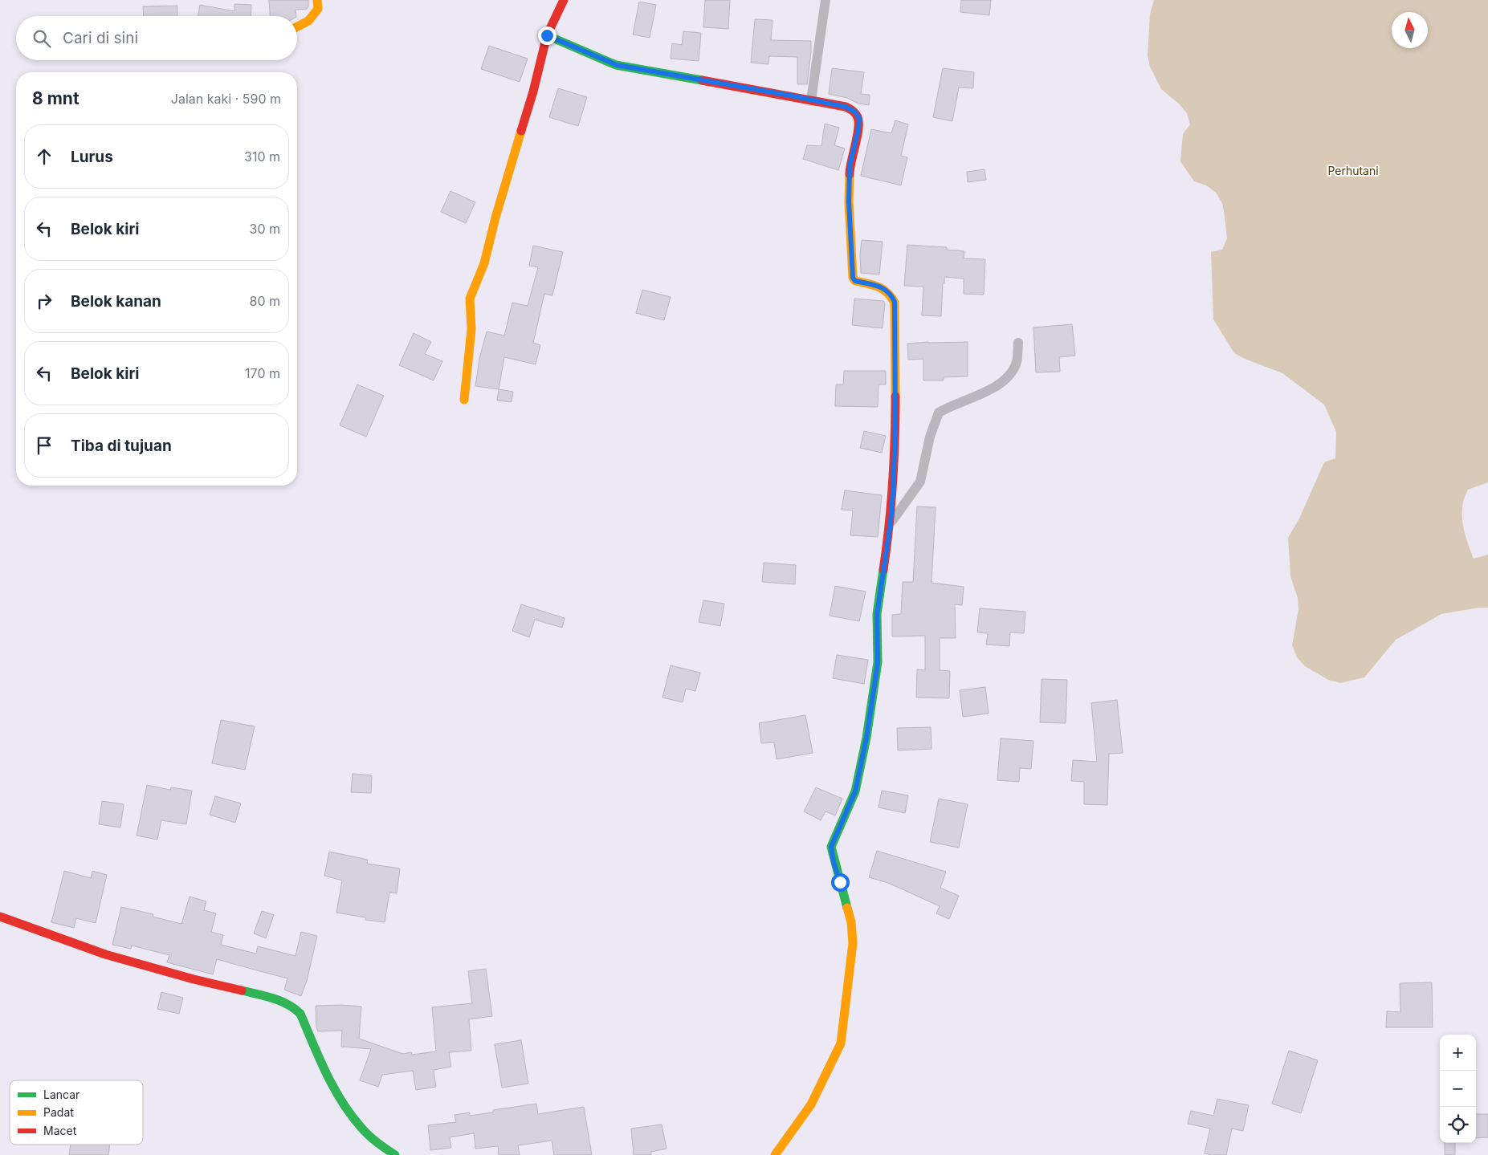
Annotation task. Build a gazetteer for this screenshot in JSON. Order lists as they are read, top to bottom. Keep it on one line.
{"parks":["Perhutani"],"legend":["Lancar","Padat","Macet"],"north":"top","page":{"search":"Cari di sini","heading":["8 mnt","Jalan kaki · 590 m"],"list":[["Lurus","310 m"],["Belok kiri","30 m"],["Belok kanan","80 m"],["Belok kiri","170 m"],"Tiba di tujuan"],"map_buttons":["+","−"]}}
